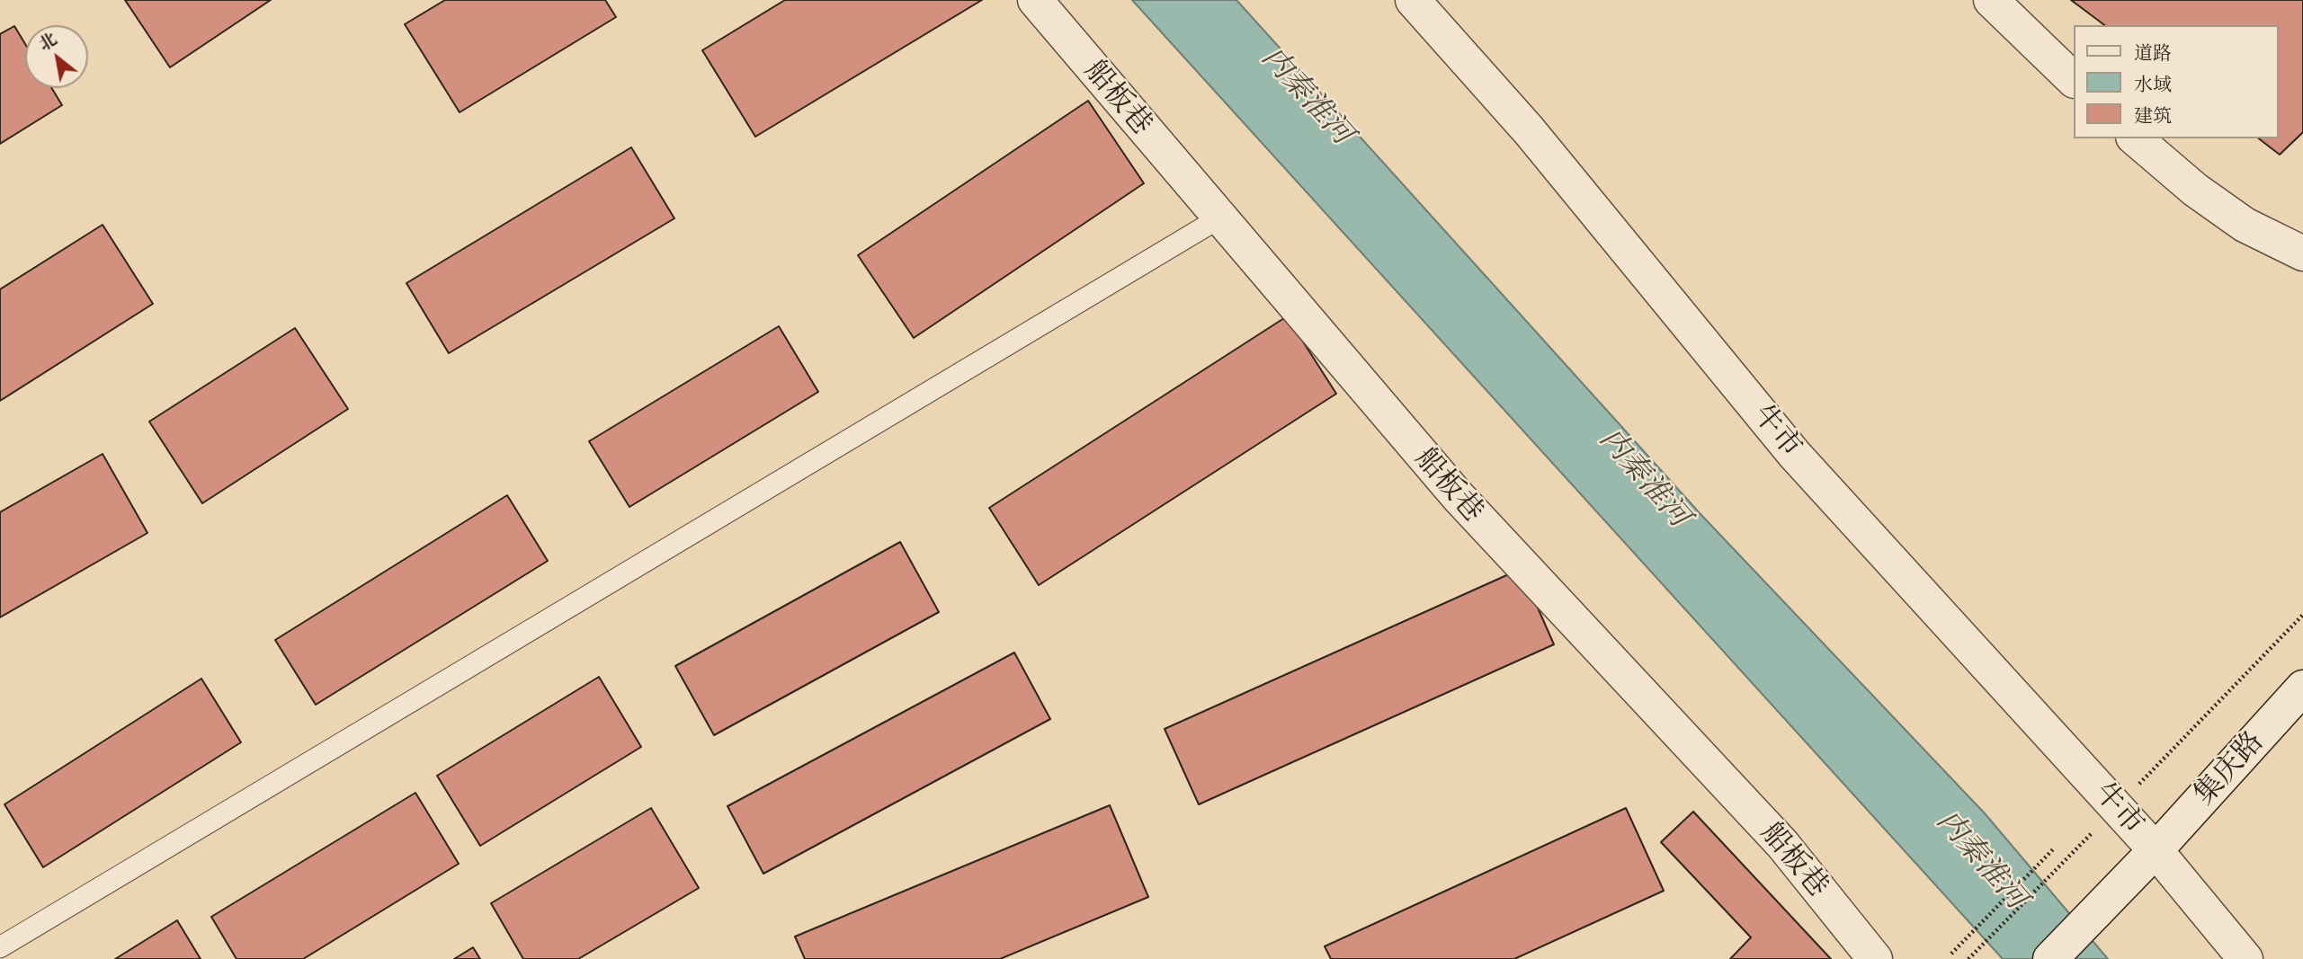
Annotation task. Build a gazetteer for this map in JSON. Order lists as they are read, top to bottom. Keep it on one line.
{"streets":{"street":["船板巷","牛市","集庆路"]},"crossings":[["牛市","集庆路"]],"water":["内秦淮河"],"legend":["道路","水域","建筑"],"north":"top left"}
